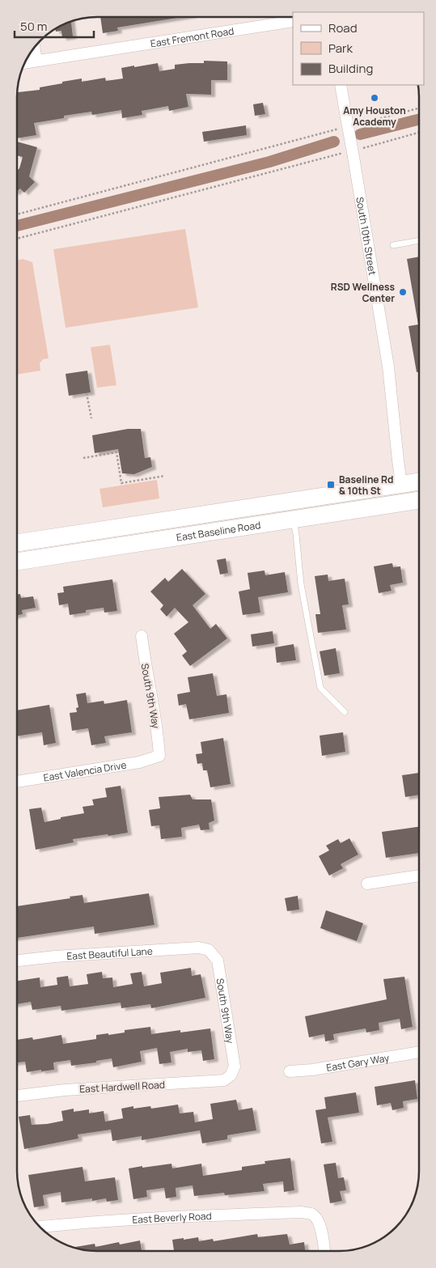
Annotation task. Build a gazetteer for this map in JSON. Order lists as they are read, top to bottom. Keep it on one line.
{"streets":{"main road":["East Baseline Road"],"street":["East Fremont Road","South 10th Street","South 9th Way","East Valencia Drive","East Beautiful Lane","East Gary Way","East Hardwell Road","East Beverly Road"]},"crossings":[["South 10th Street","East Baseline Road"],["South 9th Way","East Valencia Drive"],["South 9th Way","East Beautiful Lane"],["South 9th Way","East Hardwell Road"]],"places":{"other":["Amy Houston Academy","RSD Wellness Center"],"transit":["Baseline Rd & 10th St"]},"legend":["Road","Park","Building"],"scale_bar":"50 m"}
